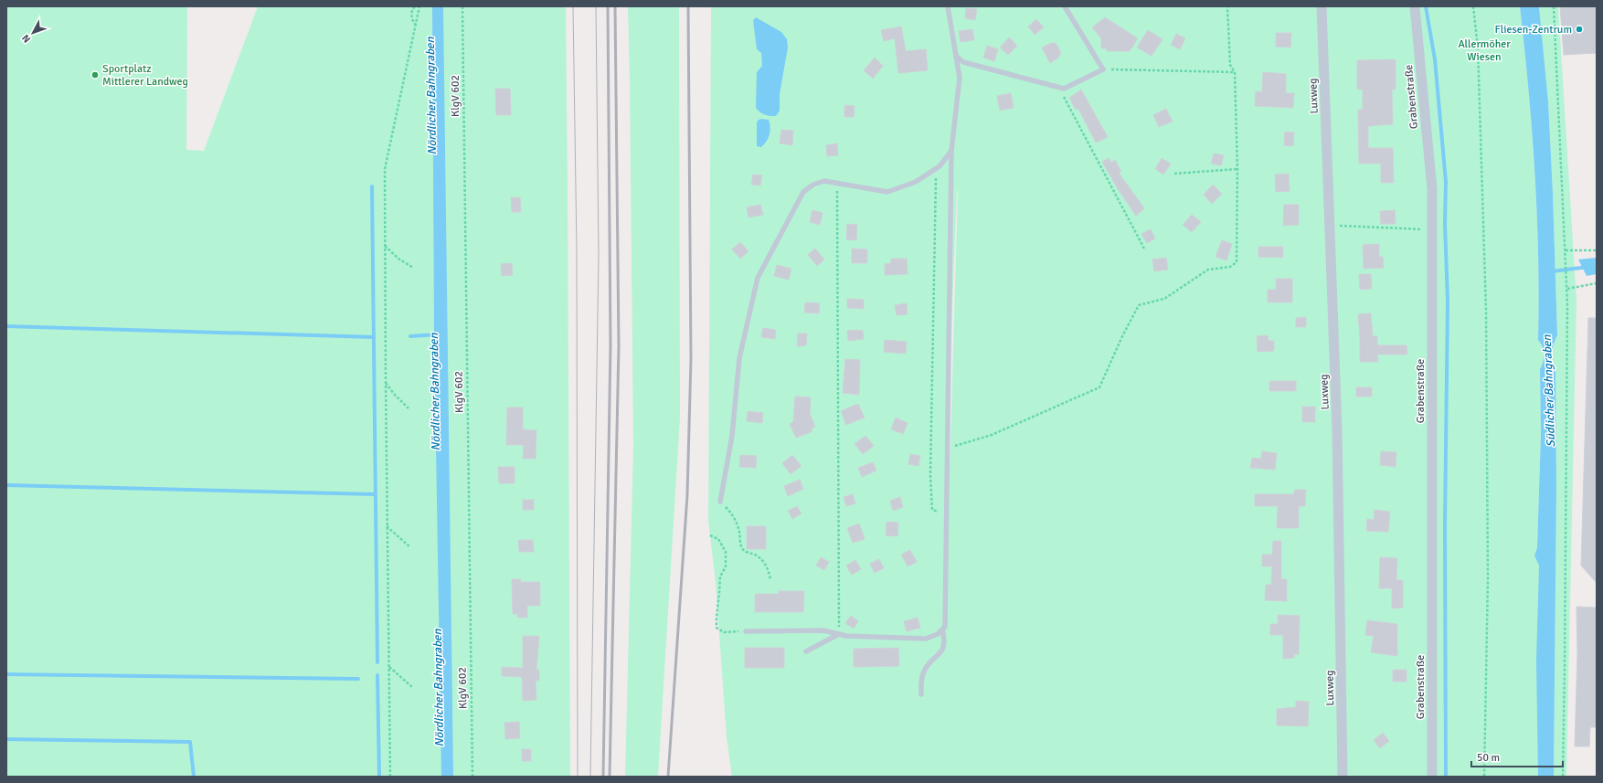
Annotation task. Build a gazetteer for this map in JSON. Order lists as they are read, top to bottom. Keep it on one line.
{"streets":{"street":["Luxweg","Grabenstraße"],"path":["KlgV 602"]},"water":["Nördlicher Bahngraben","Südlicher Bahngraben"],"parks":["Allermöher Wiesen"],"places":["Fliesen-Zentrum","Sportplatz Mittlerer Landweg"],"scale_bar":"50 m","north":"bottom left"}
